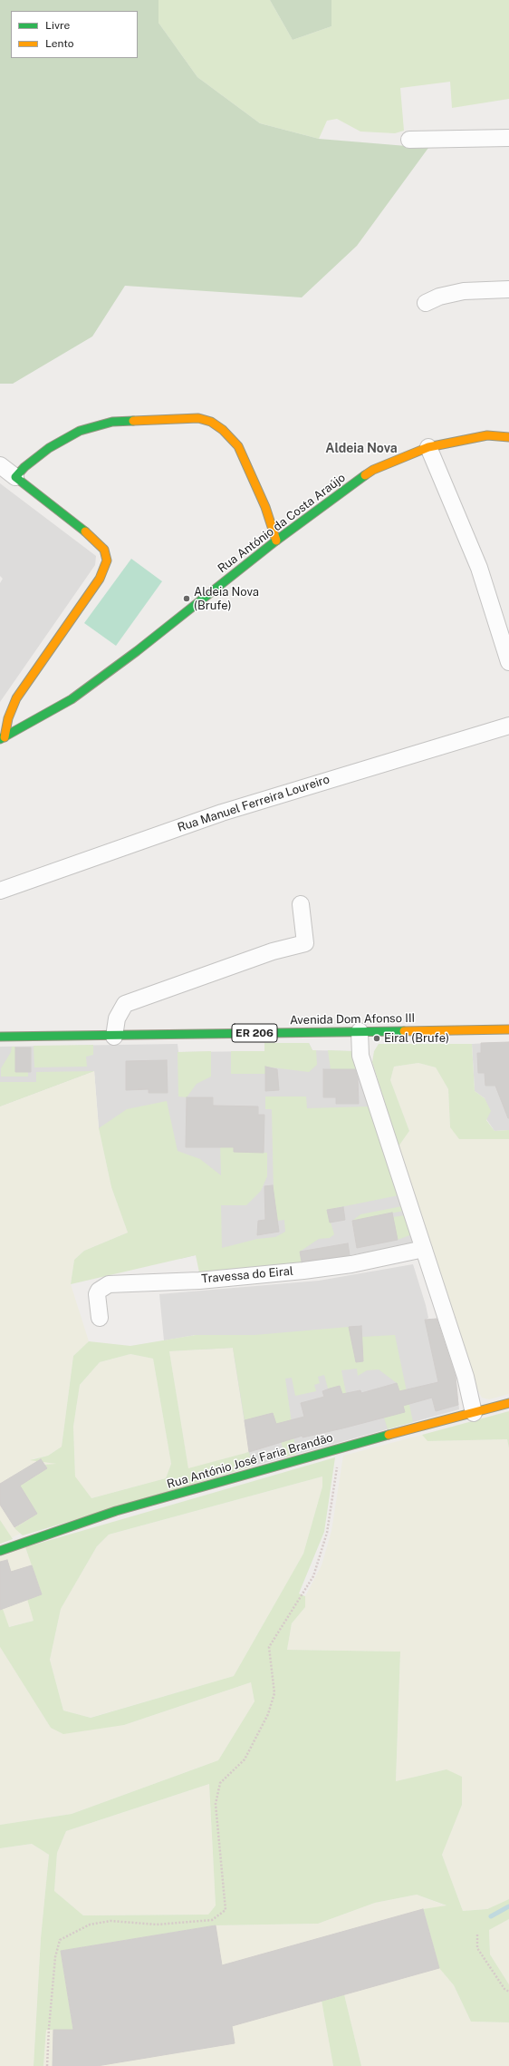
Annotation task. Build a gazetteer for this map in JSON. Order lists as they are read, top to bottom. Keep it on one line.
{"streets":{"street":["Rua António da Costa Araújo","Rua Manuel Ferreira Loureiro","Avenida Dom Afonso III","ER 206","Travessa do Eiral","Rua António José Faria Brandão"]},"districts":["Aldeia Nova"],"places":["Aldeia Nova (Brufe)","Eiral (Brufe)"],"legend":["Livre","Lento"]}
